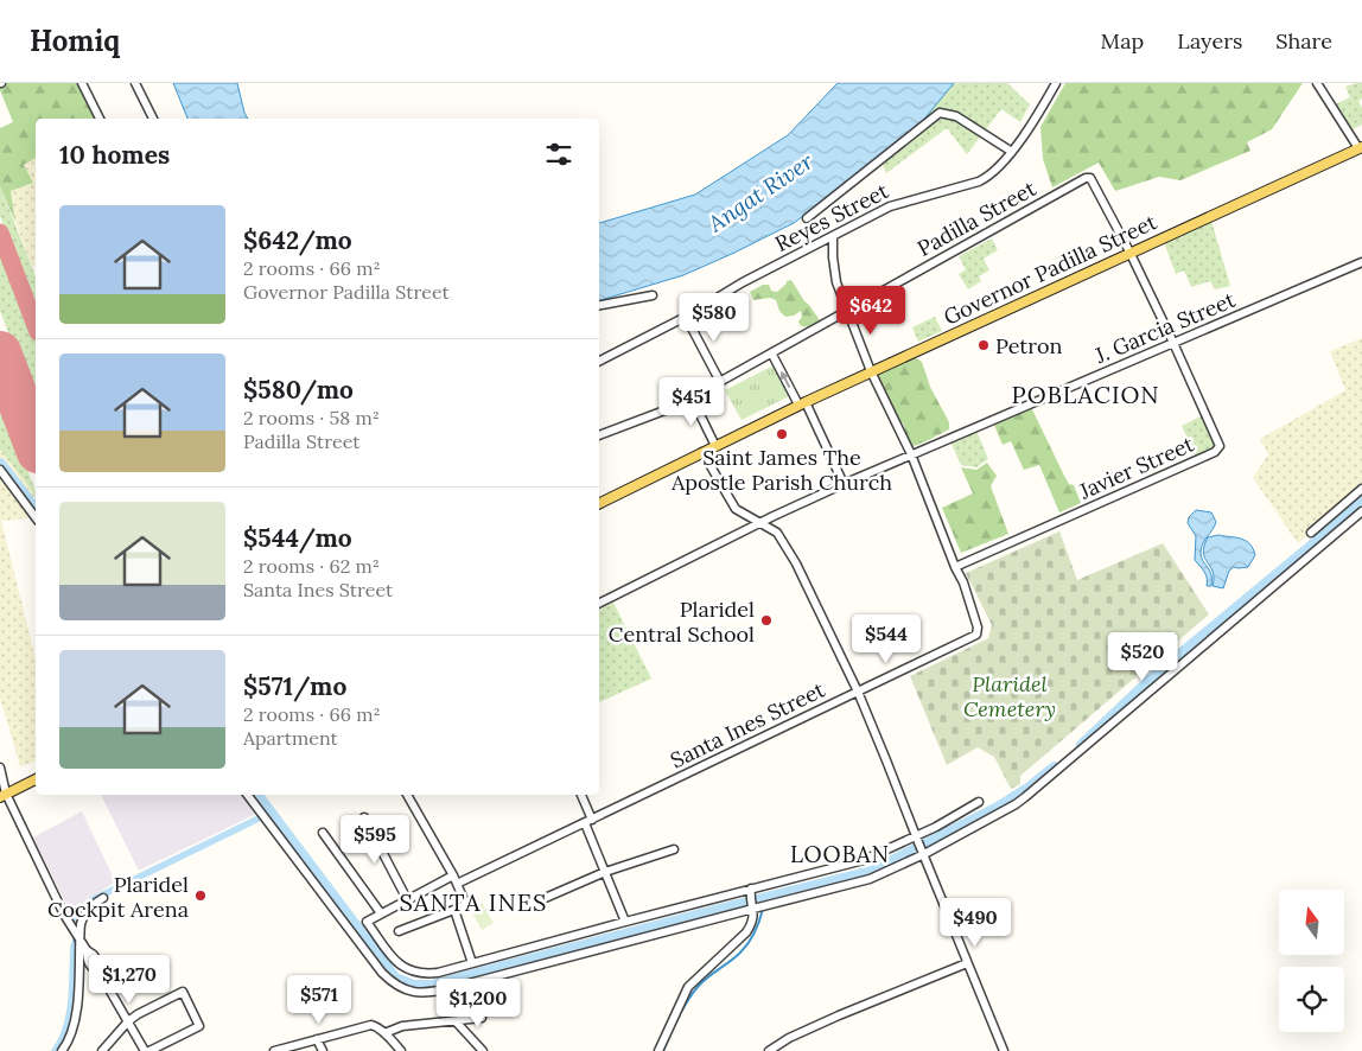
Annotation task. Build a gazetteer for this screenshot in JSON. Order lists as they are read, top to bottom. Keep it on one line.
{"streets":{"main road":["Governor Padilla Street"],"street":["Reyes Street","Padilla Street","J. Garcia Street","Javier Street","Santa Ines Street"]},"crossings":[["Reyes Street","Santa Ines Street"],["Padilla Street","Javier Street"],["Padilla Street","Santa Ines Street"],["Governor Padilla Street","Javier Street"],["Governor Padilla Street","Santa Ines Street"],["J. Garcia Street","Javier Street"],["J. Garcia Street","Santa Ines Street"],["Javier Street","Santa Ines Street"]],"districts":["POBLACION","LOOBAN","SANTA INES"],"water":["Angat River"],"parks":["Plaridel Cemetery"],"places":["Petron","Saint James The Apostle Parish Church","Plaridel Central School","Plaridel Cockpit Arena"],"north":"top","page":{"header":"Homiq","nav":["Map","Layers","Share"],"heading":"10 homes","list":[{"name":"$642/mo","note":"2 rooms · 66 m² · Governor Padilla Street"},{"name":"$580/mo","note":"2 rooms · 58 m² · Padilla Street"},{"name":"$544/mo","note":"2 rooms · 62 m² · Santa Ines Street"},{"name":"$571/mo","note":"2 rooms · 66 m² · Apartment"}],"price":["$642","$580","$451","$544","$520","$595","$490","$1,270","$571","$1,200"]}}
